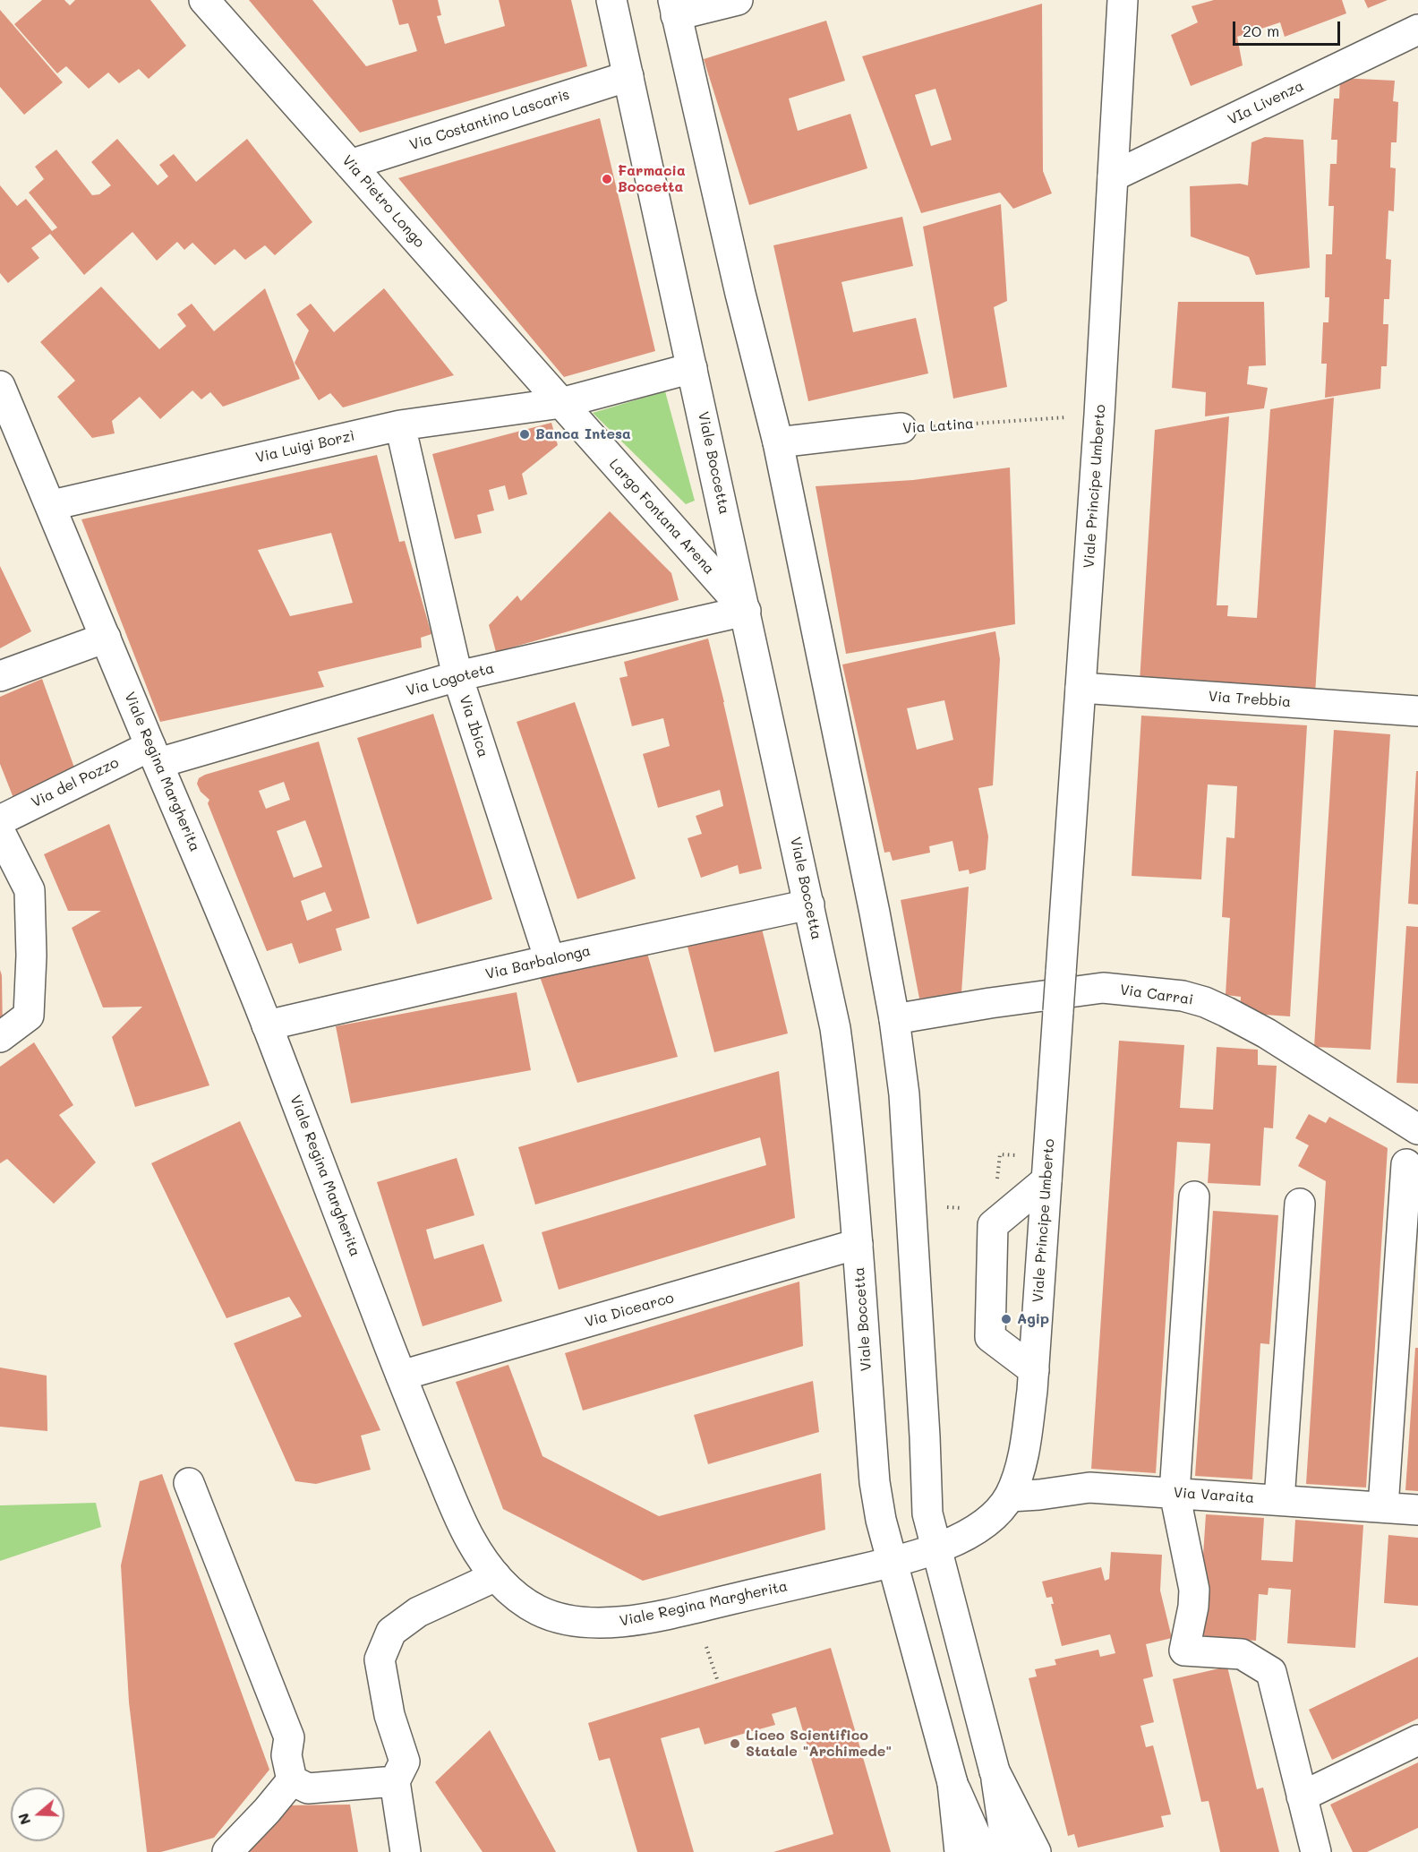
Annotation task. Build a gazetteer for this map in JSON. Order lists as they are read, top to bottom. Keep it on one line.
{"streets":{"main road":["VIa Livenza","Via Costantino Lascaris","Via Pietro Longo","Via Latina","Via Luigi Borzì","Viale Boccetta","Viale Principe Umberto","Largo Fontana Arena","Via Logoteta","Via Trebbia","Via Ibica","Viale Regina Margherita","Via del Pozzo","Via Barbalonga","Via Carrai","Via Dicearco","Via Varaita"]},"crossings":[["VIa Livenza","Viale Principe Umberto"],["Via Costantino Lascaris","Via Pietro Longo"],["Via Costantino Lascaris","Viale Boccetta"],["Via Pietro Longo","Via Luigi Borzì"],["Via Pietro Longo","Largo Fontana Arena"],["Via Latina","Viale Principe Umberto"],["Via Luigi Borzì","Largo Fontana Arena"],["Via Luigi Borzì","Via Ibica"],["Via Luigi Borzì","Viale Regina Margherita"],["Viale Boccetta","Largo Fontana Arena"],["Viale Boccetta","Via Logoteta"],["Viale Boccetta","Viale Regina Margherita"],["Viale Boccetta","Via Barbalonga"],["Viale Boccetta","Via Dicearco"],["Viale Principe Umberto","Via Trebbia"],["Viale Principe Umberto","Viale Regina Margherita"],["Viale Principe Umberto","Via Varaita"],["Largo Fontana Arena","Via Logoteta"],["Via Logoteta","Via Ibica"],["Via Logoteta","Viale Regina Margherita"],["Via Logoteta","Via del Pozzo"],["Via Ibica","Via Barbalonga"],["Viale Regina Margherita","Via del Pozzo"],["Viale Regina Margherita","Via Barbalonga"],["Viale Regina Margherita","Via Dicearco"]],"places":["Farmacia Boccetta","Banca Intesa","Agip","Liceo Scientifico Statale \"Archimede\""],"scale_bar":"20 m","north":"left"}
